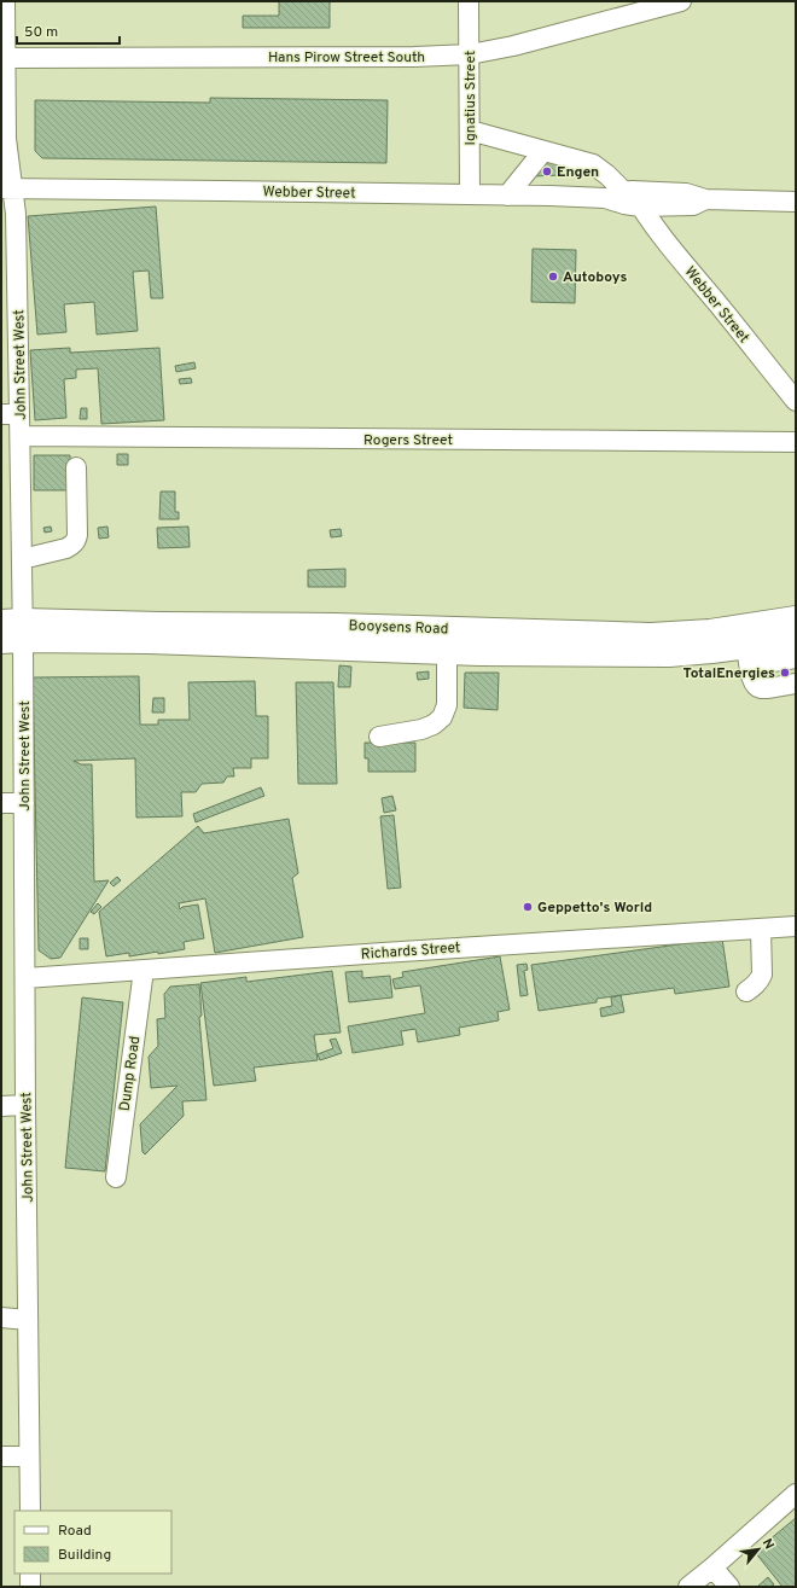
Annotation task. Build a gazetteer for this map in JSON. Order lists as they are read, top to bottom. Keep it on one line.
{"streets":{"main road":["Booysens Road"],"street":["Hans Pirow Street South","Ignatius Street","Webber Street","John Street West","Rogers Street","Richards Street","Dump Road"]},"crossings":[["Hans Pirow Street South","Ignatius Street"],["Hans Pirow Street South","John Street West"],["Ignatius Street","Webber Street"],["Webber Street","John Street West"],["John Street West","Rogers Street"],["John Street West","Booysens Road"],["John Street West","Richards Street"],["Richards Street","Dump Road"]],"places":["Engen","Autoboys","TotalEnergies","Geppetto's World"],"legend":["Road","Building"],"scale_bar":"50 m","north":"top right"}
